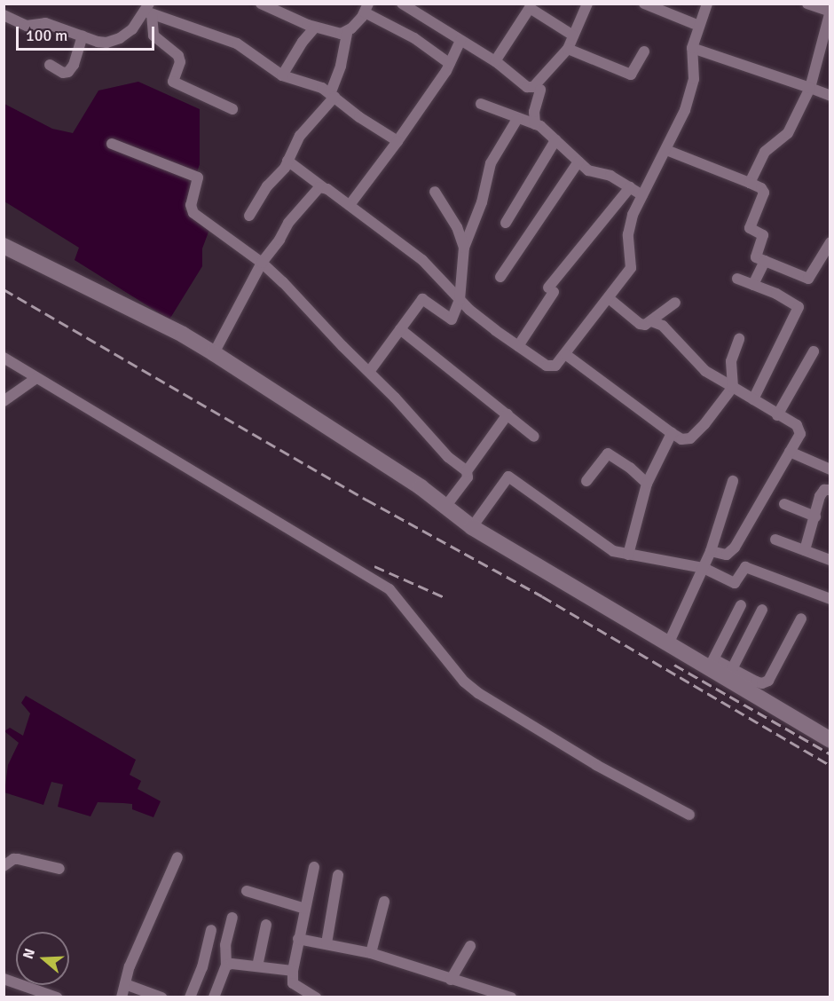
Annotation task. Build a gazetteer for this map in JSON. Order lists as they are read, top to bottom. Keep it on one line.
{"scale_bar":"100 m","north":"left"}
